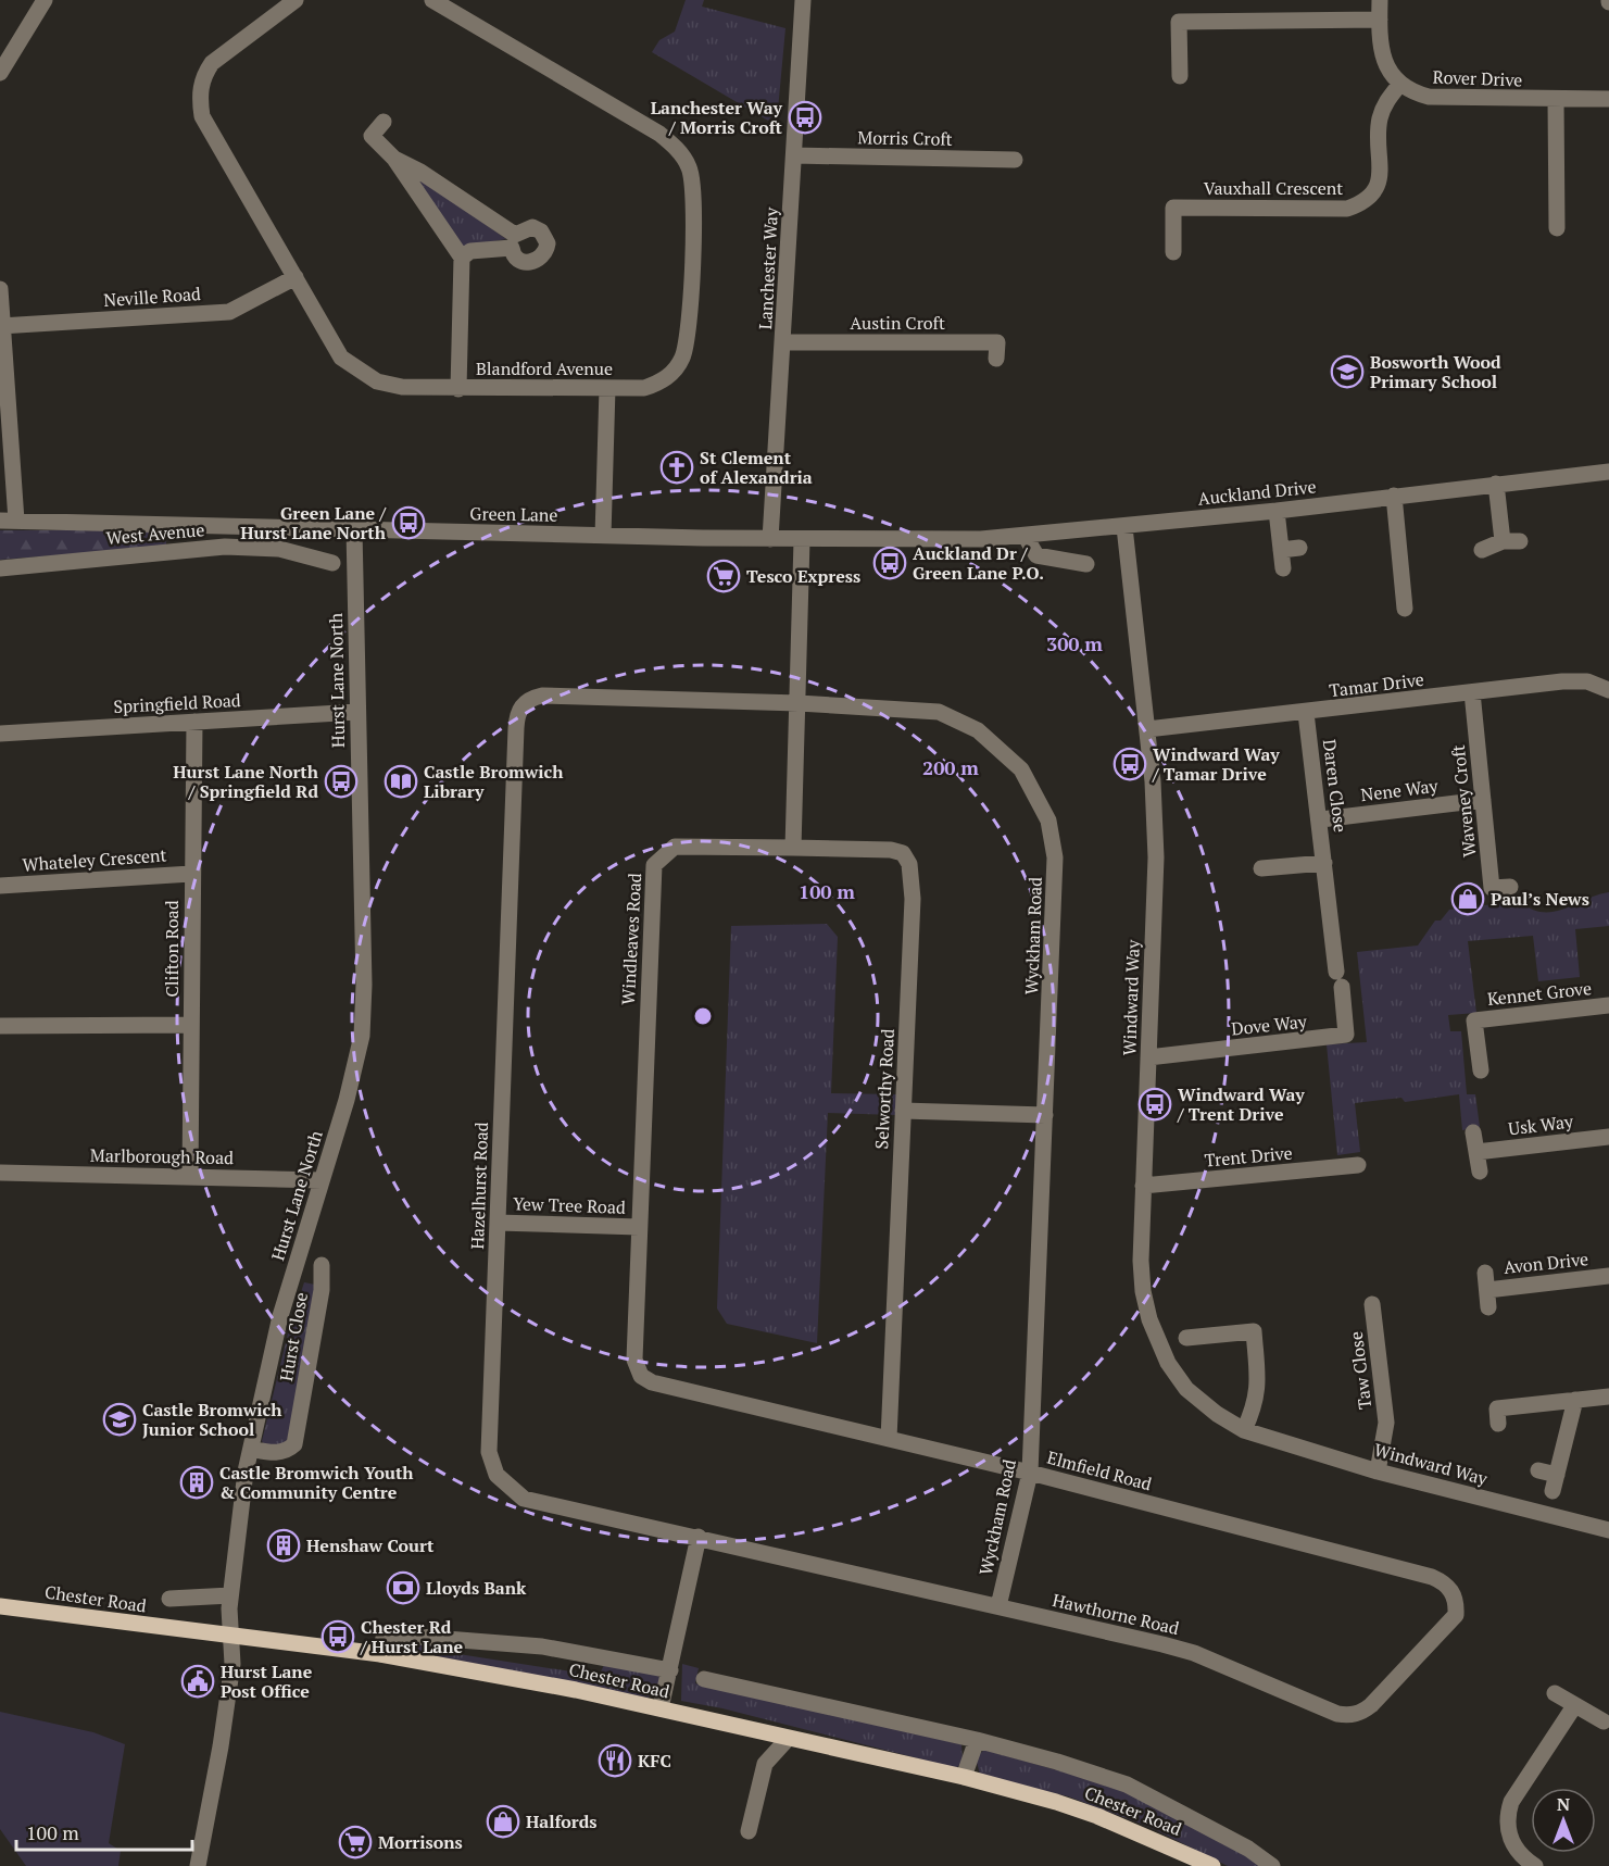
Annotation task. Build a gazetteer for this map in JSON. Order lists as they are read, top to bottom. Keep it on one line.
{"streets":{"main road":["Chester Road"],"street":["Rover Drive","Morris Croft","Vauxhall Crescent","Lanchester Way","Neville Road","Austin Croft","Blandford Avenue","Auckland Drive","Green Lane","West Avenue","Hurst Lane North","Tamar Drive","Springfield Road","Daren Close","Nene Way","Waveney Croft","Whateley Crescent","Wyckham Road","Windleaves Road","Clifton Road","Kennet Grove","Windward Way","Dove Way","Selworthy Road","Usk Way","Marlborough Road","Trent Drive","Hazelhurst Road","Yew Tree Road","Avon Drive","Hurst Close","Taw Close","Elmfield Road","Hawthorne Road"]},"crossings":[["Rover Drive","Vauxhall Crescent"],["Morris Croft","Lanchester Way"],["Lanchester Way","Austin Croft"],["Lanchester Way","Green Lane"],["Neville Road","Blandford Avenue"],["Auckland Drive","Green Lane"],["Auckland Drive","Windward Way"],["Green Lane","Hurst Lane North"],["Green Lane","Windward Way"],["Hurst Lane North","Springfield Road"],["Hurst Lane North","Marlborough Road"],["Hurst Lane North","Hurst Close"],["Hurst Lane North","Chester Road"],["Tamar Drive","Daren Close"],["Tamar Drive","Waveney Croft"],["Tamar Drive","Windward Way"],["Springfield Road","Clifton Road"],["Daren Close","Nene Way"],["Daren Close","Dove Way"],["Nene Way","Waveney Croft"],["Whateley Crescent","Clifton Road"],["Wyckham Road","Hazelhurst Road"],["Wyckham Road","Elmfield Road"],["Wyckham Road","Hawthorne Road"],["Windleaves Road","Selworthy Road"],["Windleaves Road","Yew Tree Road"],["Windleaves Road","Elmfield Road"],["Clifton Road","Marlborough Road"],["Windward Way","Dove Way"],["Windward Way","Trent Drive"],["Windward Way","Taw Close"],["Selworthy Road","Elmfield Road"],["Hazelhurst Road","Yew Tree Road"],["Hazelhurst Road","Hawthorne Road"],["Elmfield Road","Hawthorne Road"]],"places":{"bus stop":["Lanchester Way / Morris Croft","Green Lane / Hurst Lane North","Auckland Dr / Green Lane P.O.","Windward Way / Tamar Drive","Hurst Lane North / Springfield Rd","Windward Way / Trent Drive","Chester Rd / Hurst Lane"],"school or university":["Bosworth Wood Primary School","Castle Bromwich Junior School"],"church":["St Clement of Alexandria"],"supermarket":["Tesco Express","Morrisons"],"library":["Castle Bromwich Library"],"shop":["Paul’s News","Halfords"],"building":["Castle Bromwich Youth & Community Centre","Henshaw Court"],"bank":["Lloyds Bank"],"public building":["Hurst Lane Post Office"],"restaurant":["KFC"]},"scale_bar":"100 m","north":"top","rings":["300 m","200 m","100 m"]}
